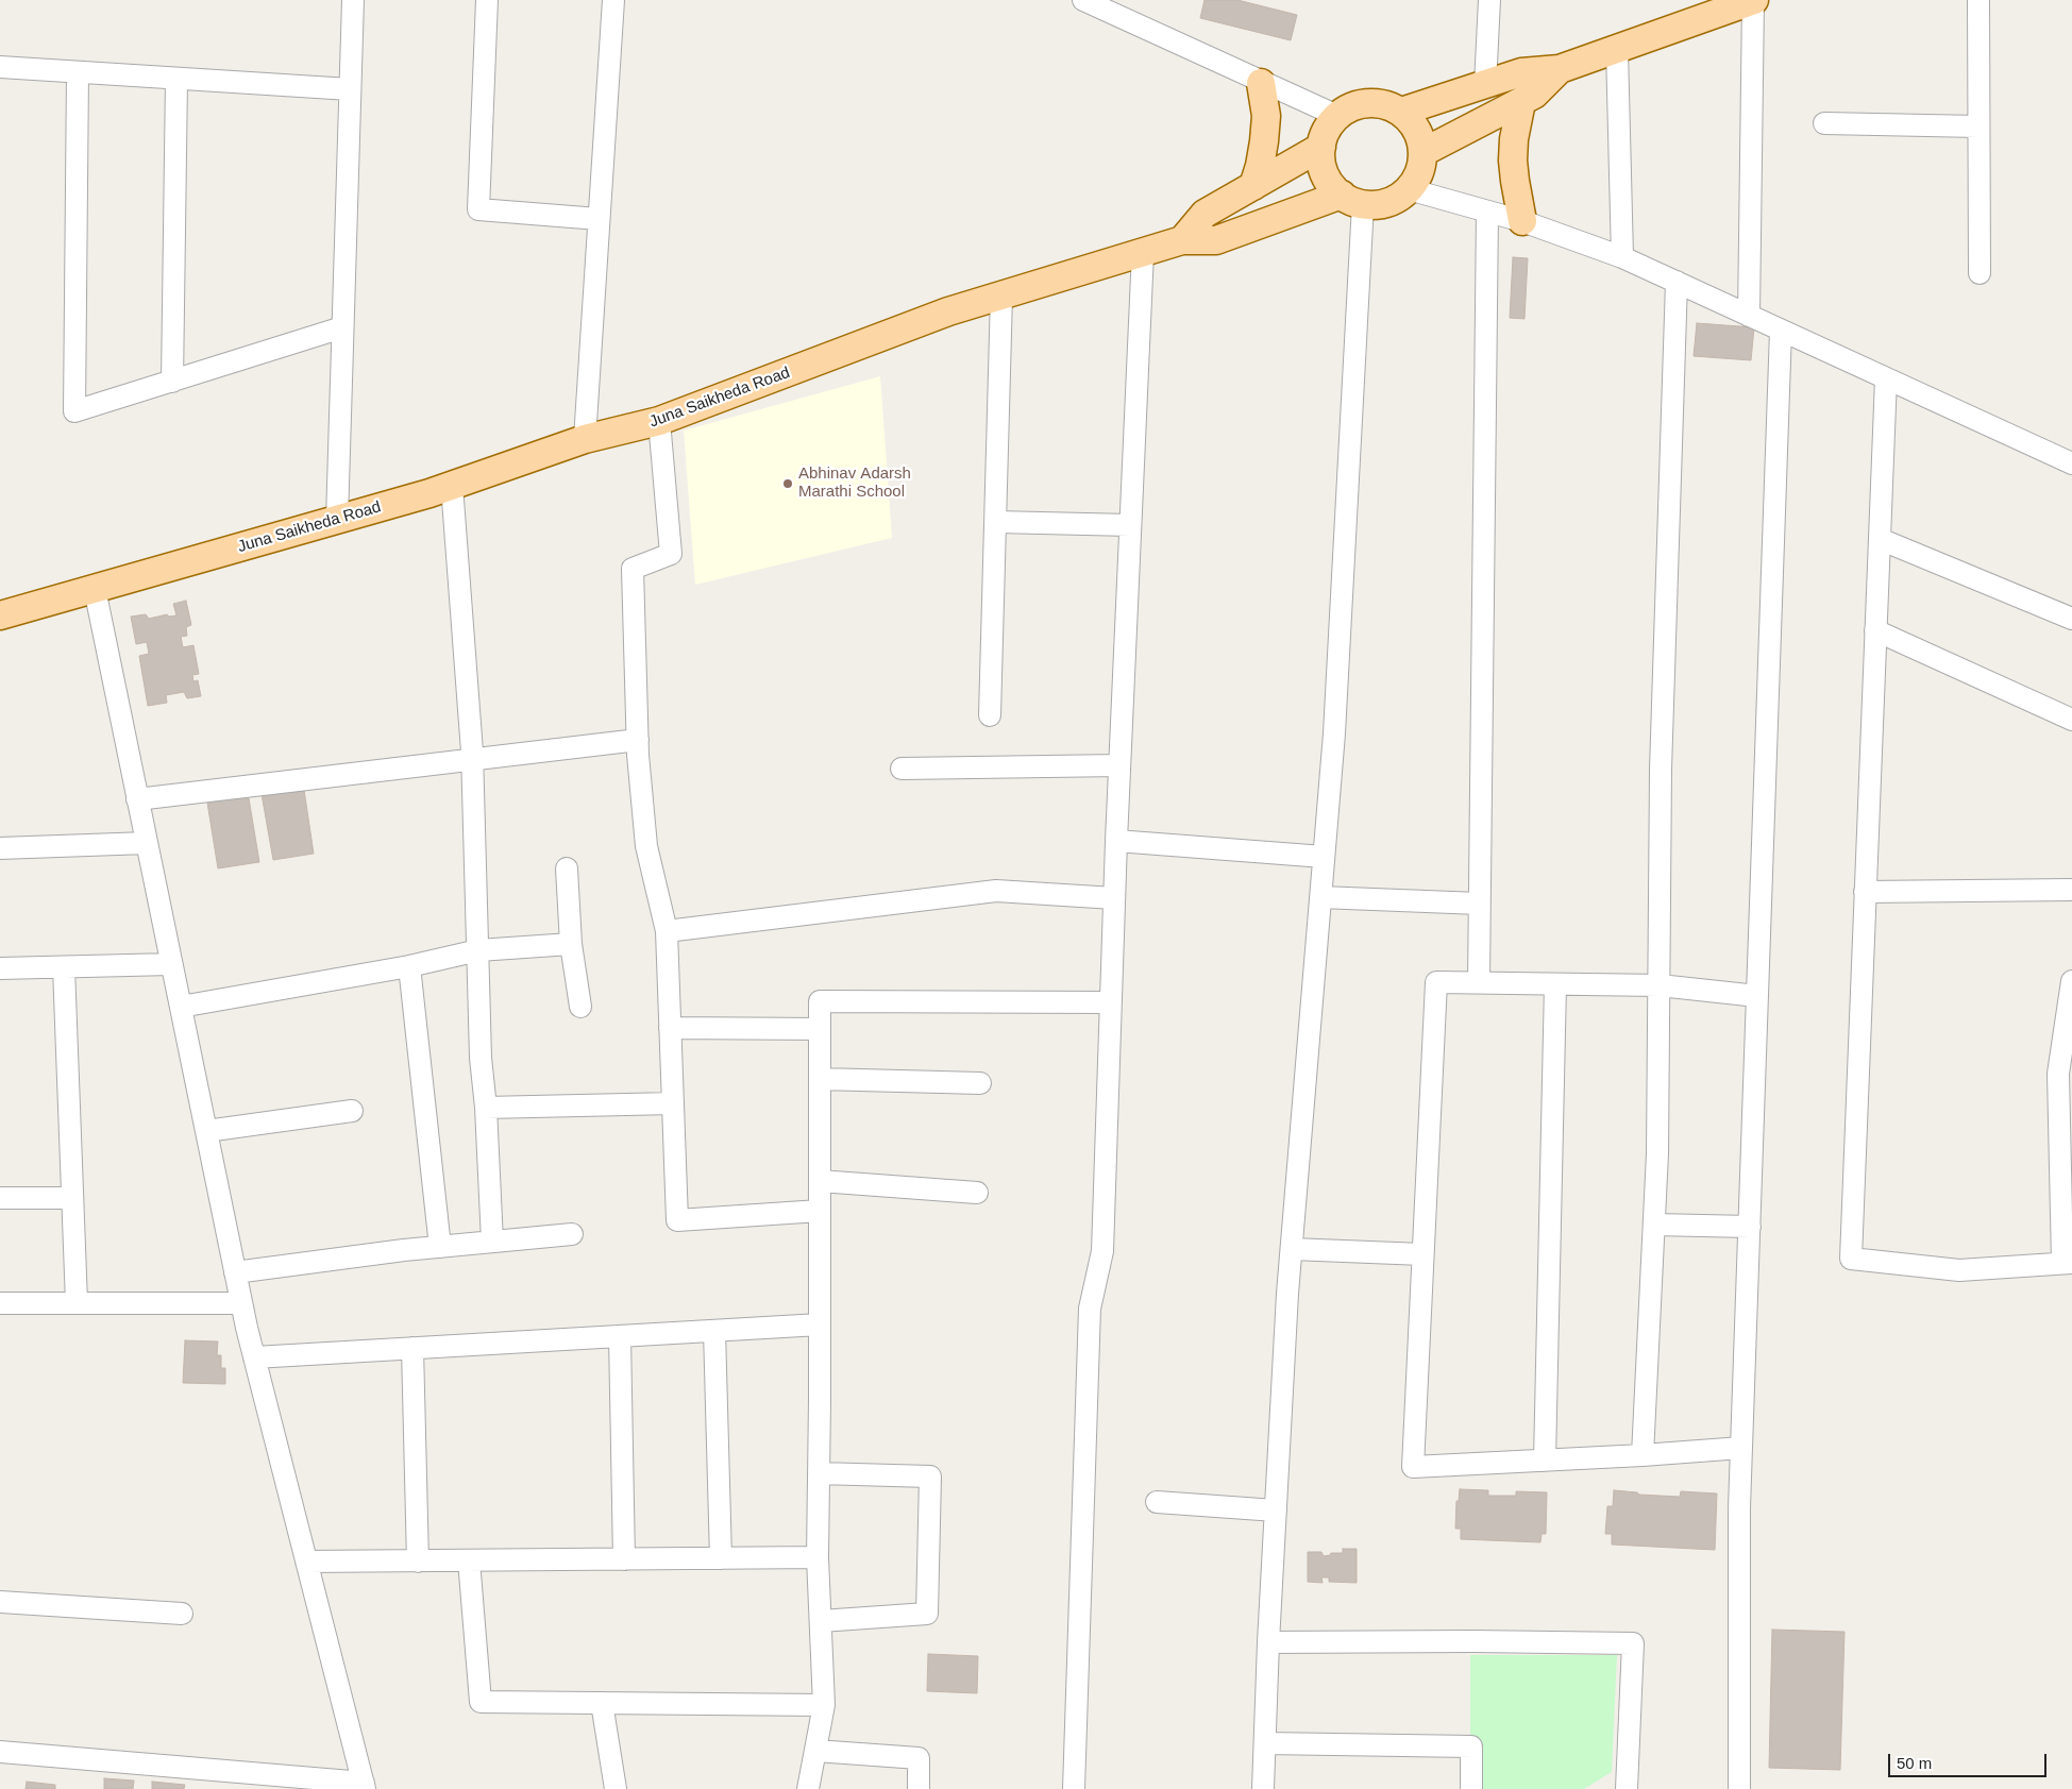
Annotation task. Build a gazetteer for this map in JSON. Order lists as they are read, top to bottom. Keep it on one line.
{"streets":{"main road":["Juna Saikheda Road"]},"places":["Abhinav Adarsh Marathi School"],"scale_bar":"50 m"}
